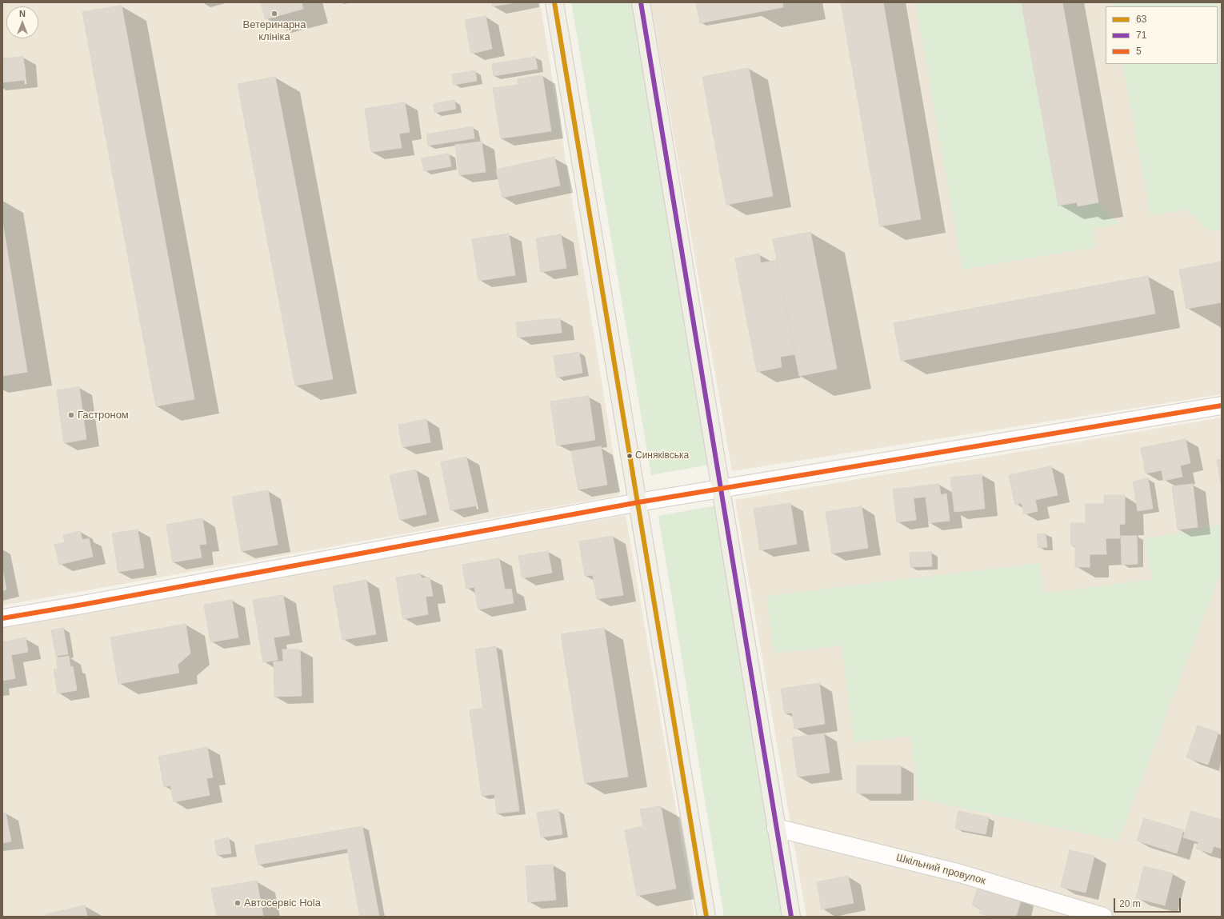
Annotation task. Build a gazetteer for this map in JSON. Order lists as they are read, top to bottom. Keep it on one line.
{"streets":{"street":["Шкільний провулок"]},"places":["Ветеринарна клініка","Гастроном","Синяківська","Автосервіс Hola"],"lines":["transit line 63","transit line 71","transit line 5"],"legend":["63","71","5"],"scale_bar":"20 m","north":"top"}
